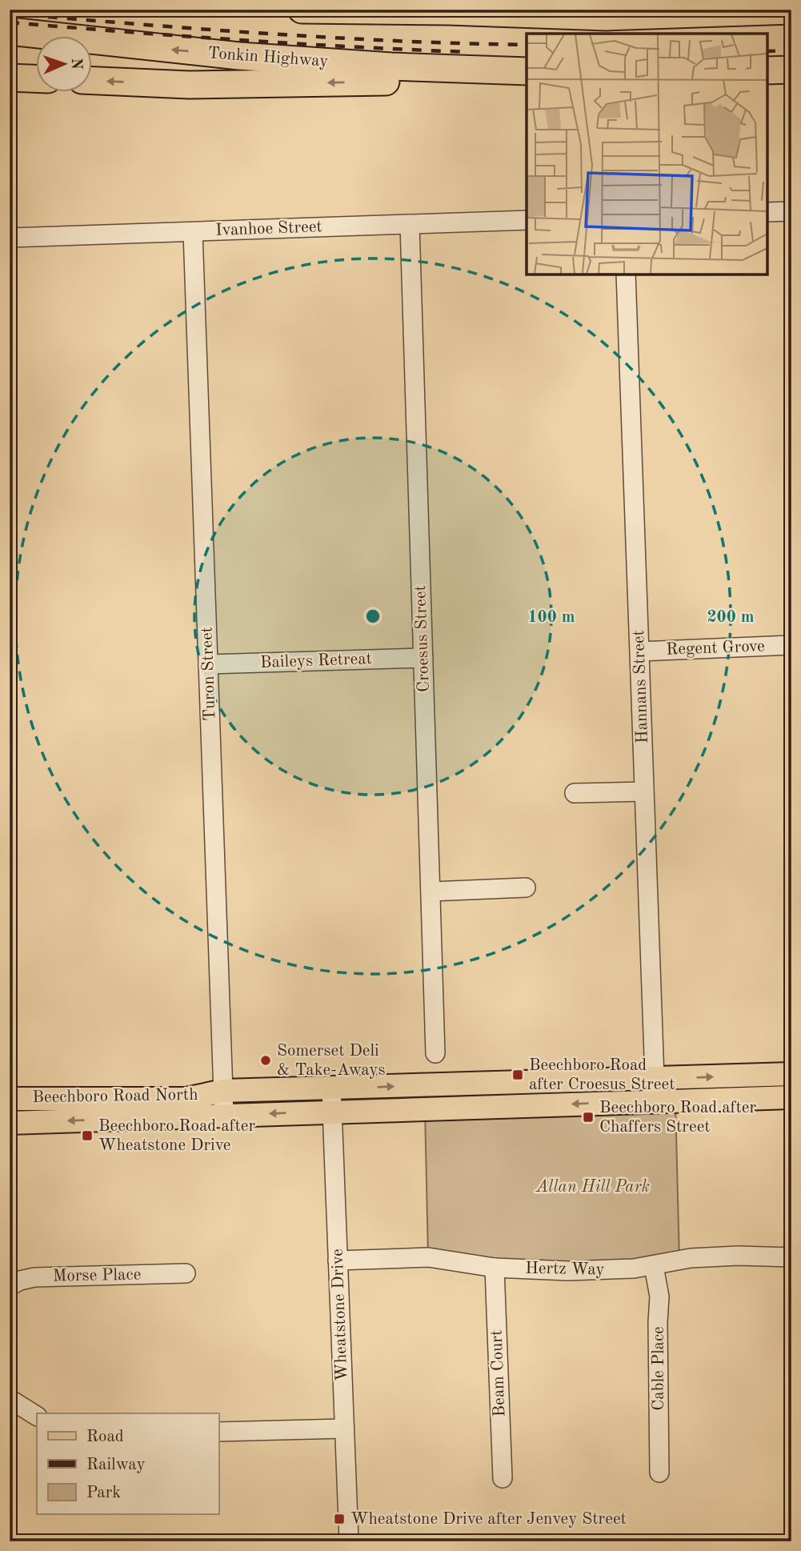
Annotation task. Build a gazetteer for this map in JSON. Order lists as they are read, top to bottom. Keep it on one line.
{"streets":{"highway":["Tonkin Highway"],"main road":["Beechboro Road North"],"street":["Ivanhoe Street","Croesus Street","Regent Grove","Baileys Retreat","Turon Street","Hannans Street","Hertz Way","Morse Place","Wheatstone Drive","Cable Place","Beam Court"]},"crossings":[["Ivanhoe Street","Croesus Street"],["Ivanhoe Street","Turon Street"],["Croesus Street","Baileys Retreat"],["Regent Grove","Hannans Street"],["Baileys Retreat","Turon Street"],["Turon Street","Beechboro Road North"],["Hannans Street","Beechboro Road North"],["Beechboro Road North","Wheatstone Drive"],["Hertz Way","Wheatstone Drive"],["Hertz Way","Cable Place"],["Hertz Way","Beam Court"]],"parks":["Allan Hill Park"],"places":{"other":["Somerset Deli & Take-Aways"],"transit":["Beechboro Road after Croesus Street","Beechboro Road after Chaffers Street","Beechboro Road after Wheatstone Drive","Wheatstone Drive after Jenvey Street"]},"legend":["Road","Railway","Park"],"north":"right","rings":["100 m","200 m"]}
